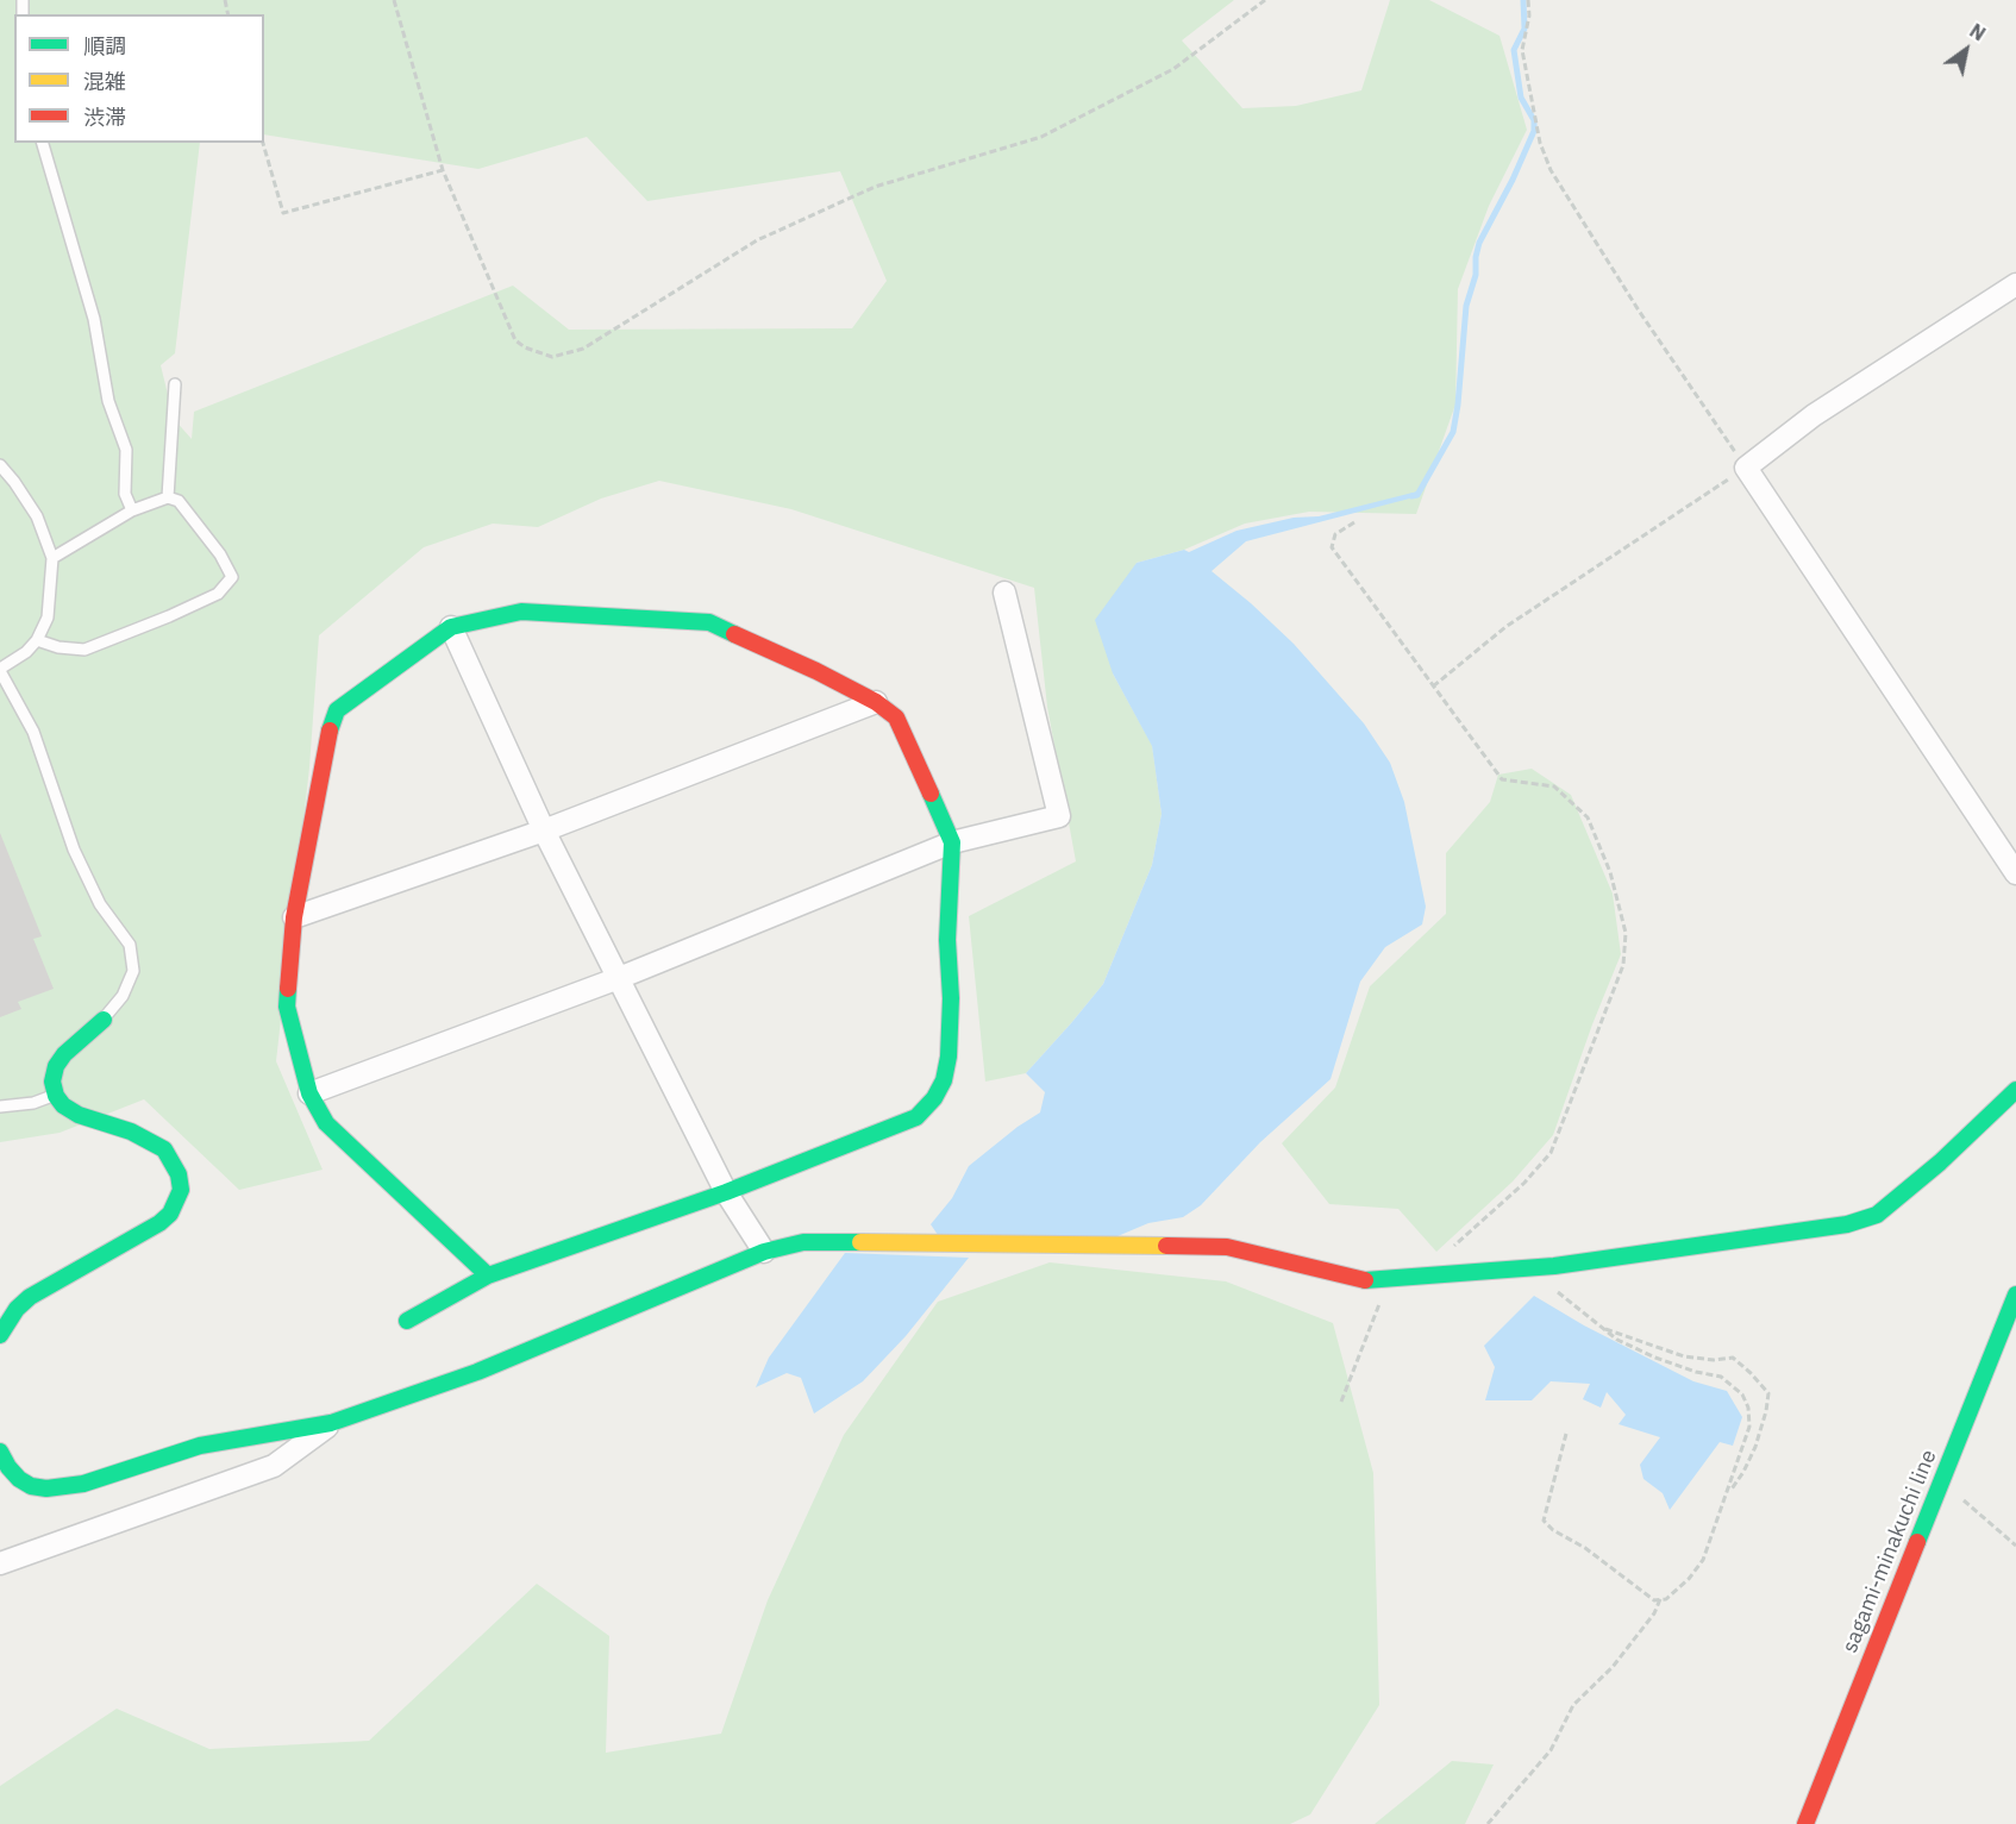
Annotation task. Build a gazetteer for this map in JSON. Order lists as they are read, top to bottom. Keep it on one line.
{"streets":{"street":["sagami-minakuchi line"]},"legend":["順調","混雑","渋滞"],"north":"top right"}
